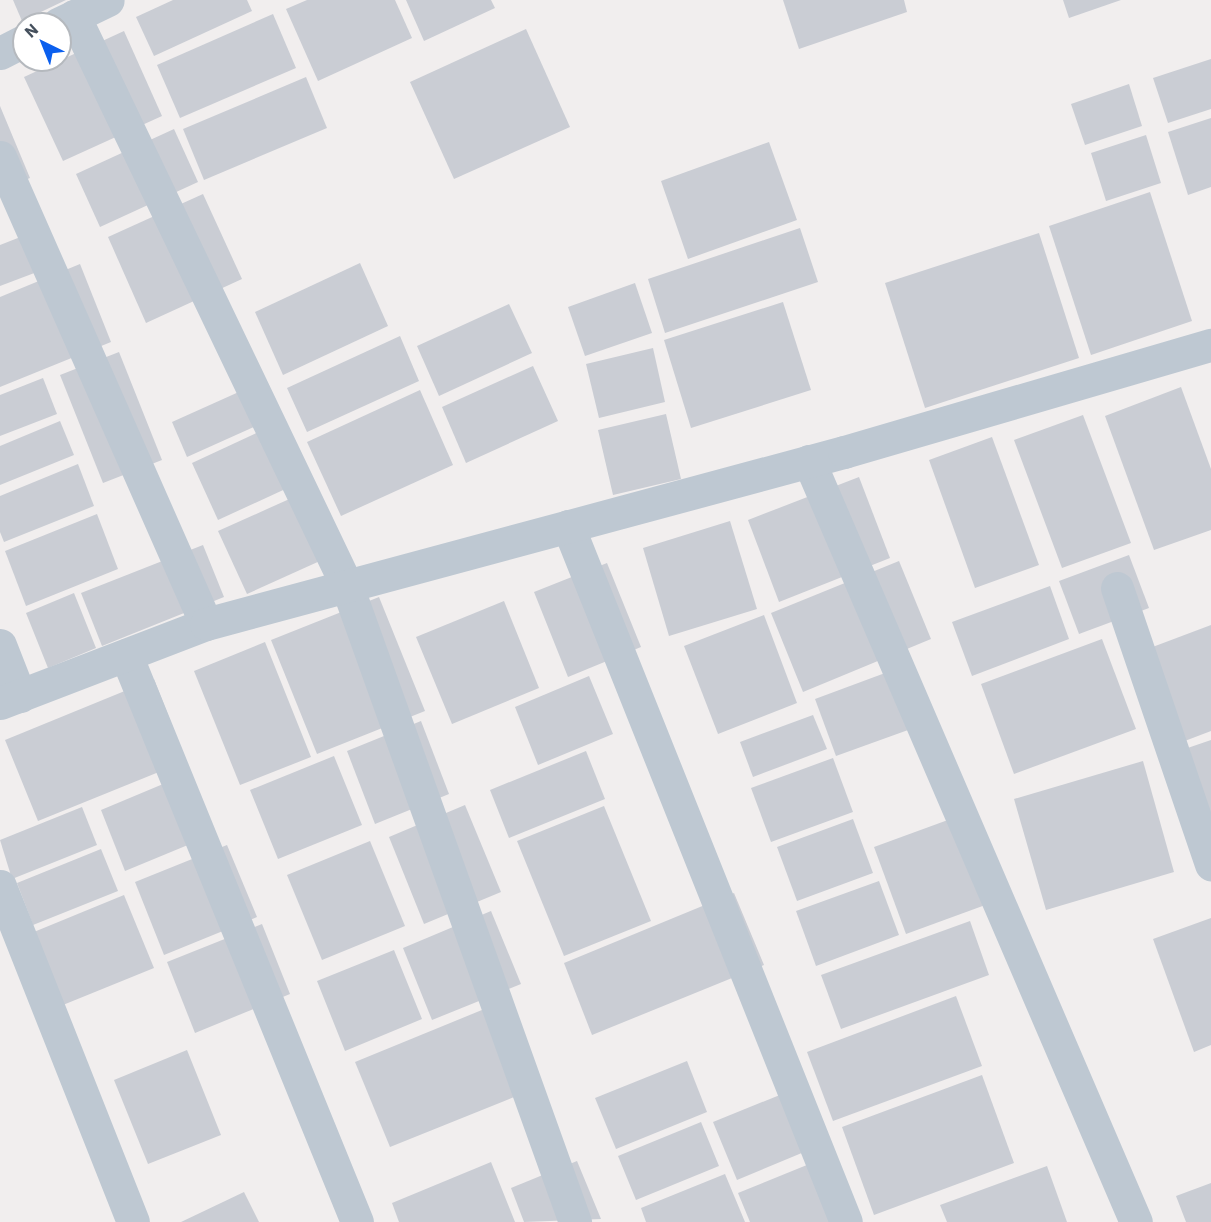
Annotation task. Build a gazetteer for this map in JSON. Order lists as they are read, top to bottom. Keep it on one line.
{"north":"top left"}
